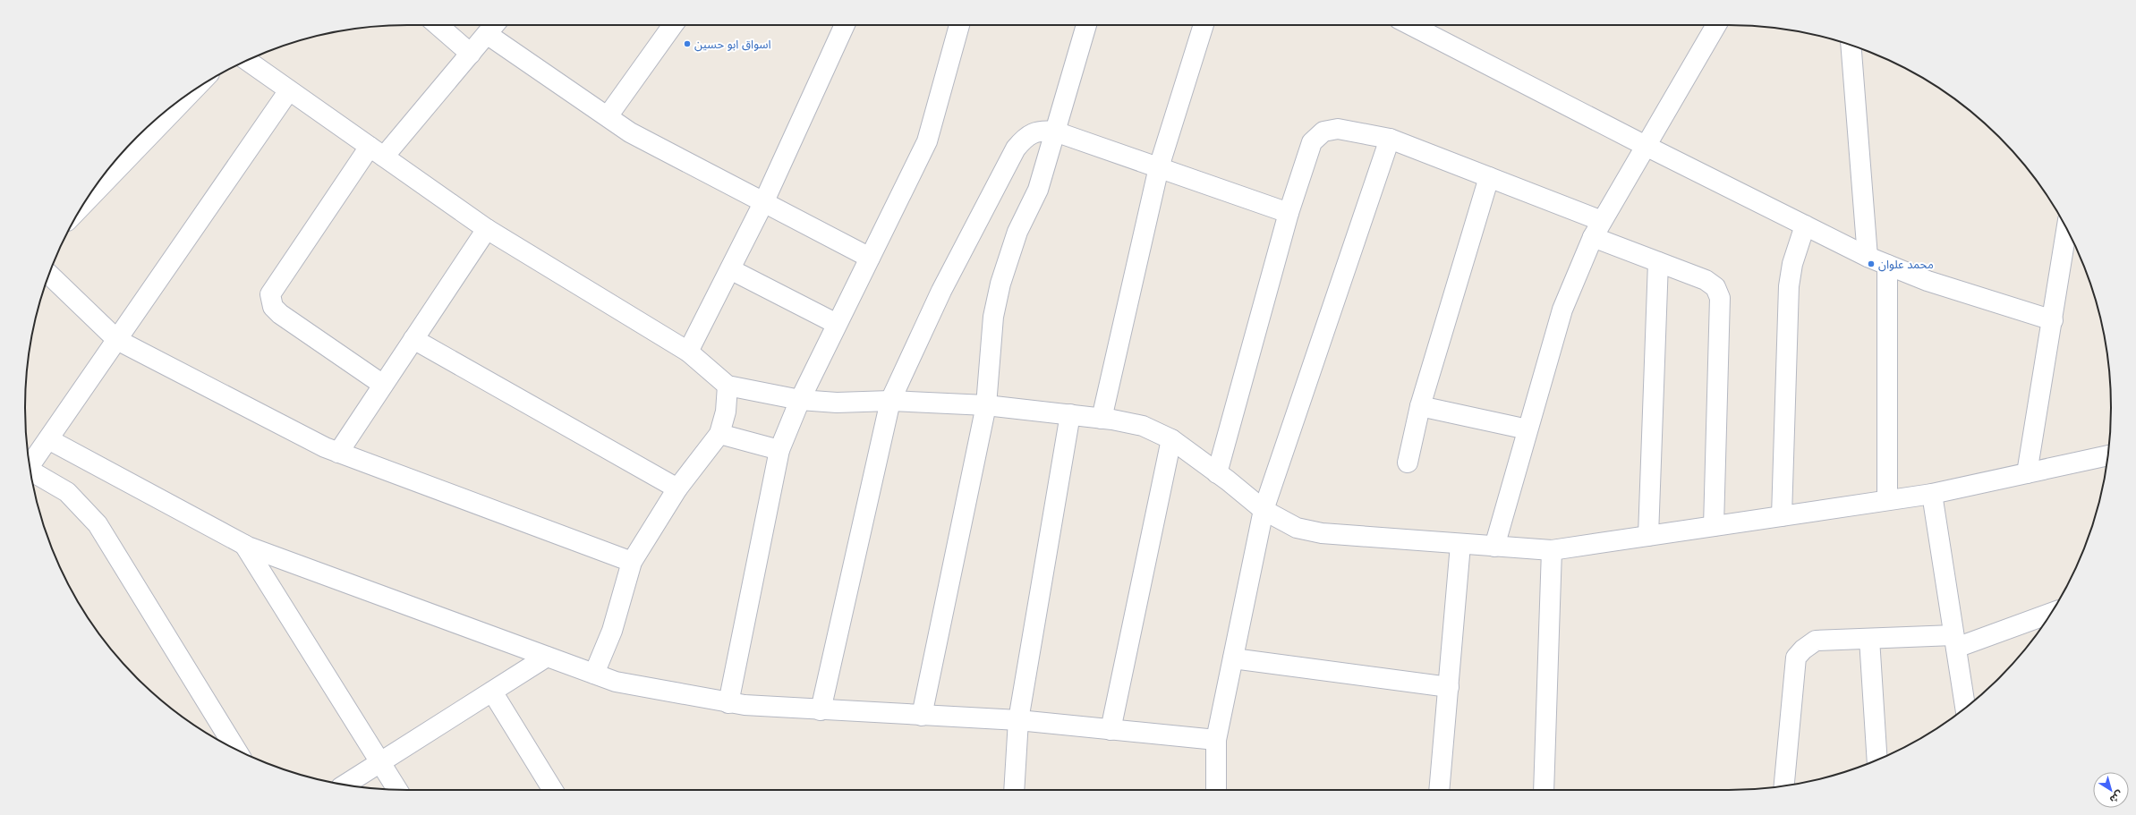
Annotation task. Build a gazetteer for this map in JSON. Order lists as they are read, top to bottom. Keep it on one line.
{"places":["اسواق ابو حسين","محمد علوان"],"north":"bottom right"}
